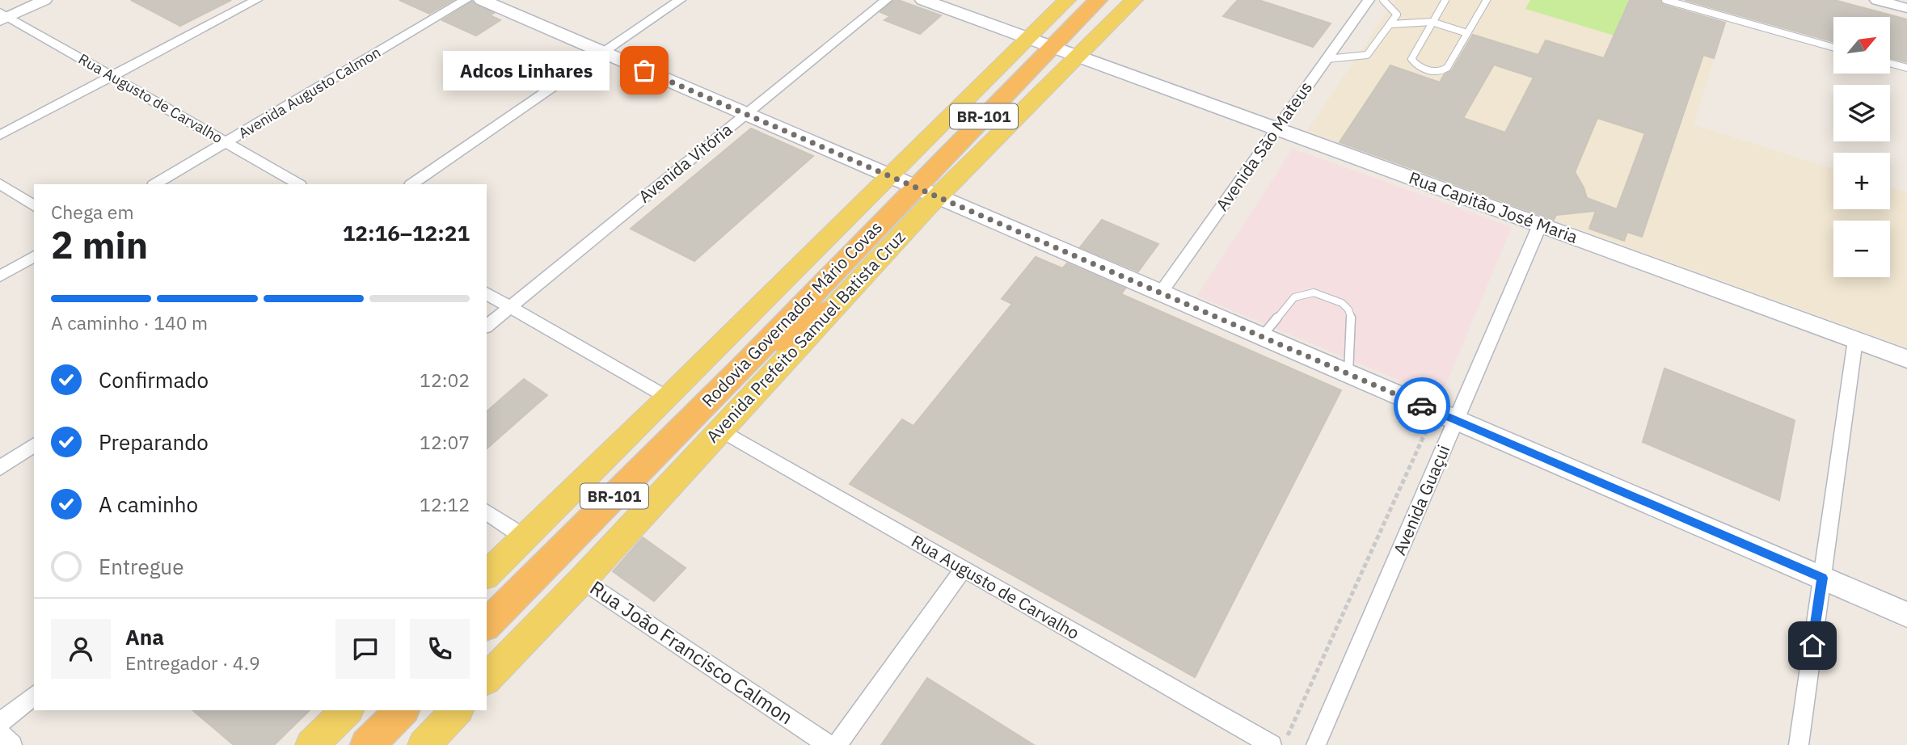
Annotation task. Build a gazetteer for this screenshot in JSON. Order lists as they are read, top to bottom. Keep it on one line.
{"streets":{"highway":["BR-101","Rodovia Governador Mário Covas"],"main road":["Rua Capitão José Maria","Avenida Prefeito Samuel Batista Cruz"],"street":["Avenida Augusto Calmon","Rua Augusto de Carvalho","Avenida São Mateus","Avenida Vitória","Avenida Guaçui","Rua João Francisco Calmon"]},"crossings":[["Avenida Augusto Calmon","Rua Augusto de Carvalho"],["Rua Augusto de Carvalho","Avenida Prefeito Samuel Batista Cruz"],["Avenida São Mateus","Rua Capitão José Maria"],["Rua Capitão José Maria","Rodovia Governador Mário Covas"],["Rua Capitão José Maria","Avenida Prefeito Samuel Batista Cruz"],["Rua Capitão José Maria","Avenida Guaçui"],["Rodovia Governador Mário Covas","Avenida Prefeito Samuel Batista Cruz"],["Avenida Prefeito Samuel Batista Cruz","Rua João Francisco Calmon"]],"places":["Adcos Linhares"],"north":"top right","page":{"map_buttons":["+","−"],"bubble":"Adcos Linhares","heading":["2 min","Chega em","12:16–12:21"],"panel":["Ana","Entregador · 4.9"],"bar":"A caminho · 140 m","list":[["Confirmado","12:02"],["Preparando","12:07"],["A caminho","12:12"],"Entregue"]}}
